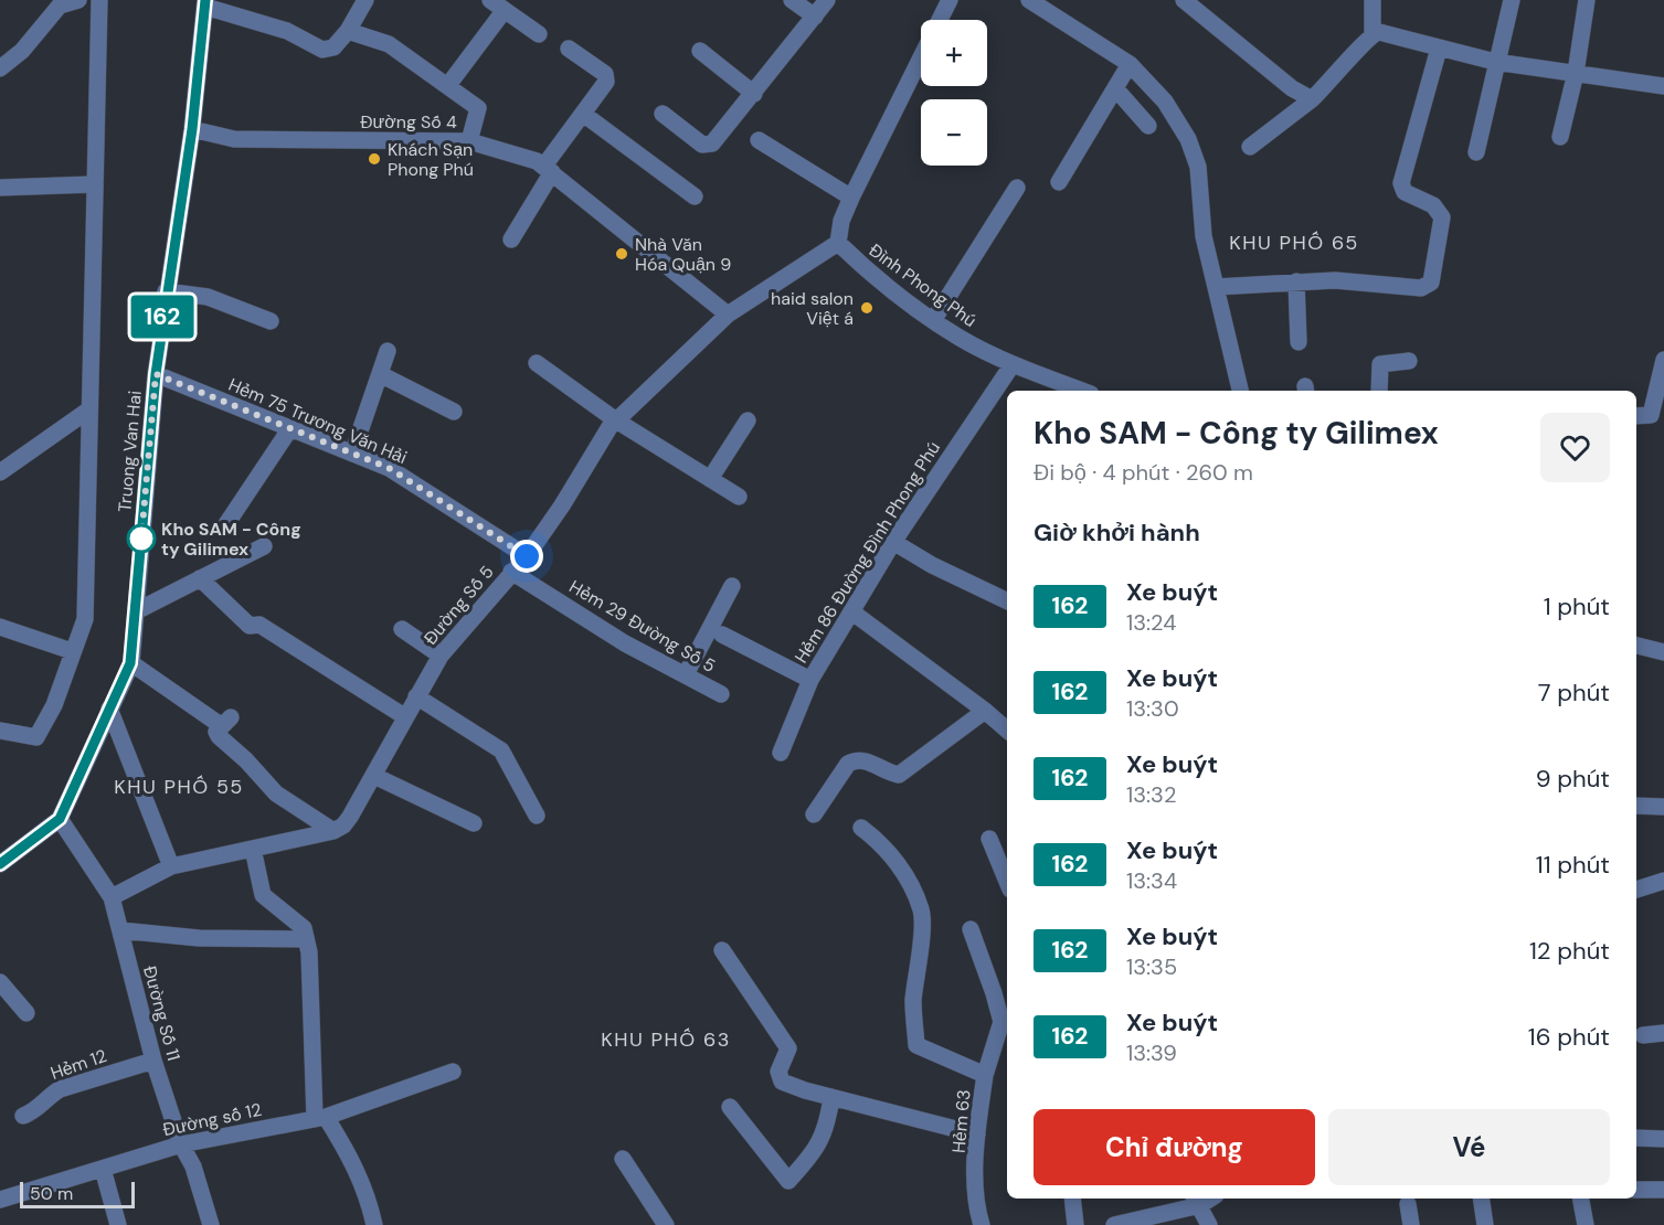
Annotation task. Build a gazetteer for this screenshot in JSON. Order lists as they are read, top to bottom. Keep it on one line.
{"streets":{"street":["Đường Số 4","Đình Phong Phú","Hẻm 75 Trương Văn Hải","Truong Van Hai","Hẻm 86 Đường Đình Phong Phú","Đường Số 5","Hẻm 29 Đường Số 5","Đường Số 11","Hẻm 12","Đường số 12","Hẻm 63"]},"crossings":[["Đường Số 4","Truong Van Hai"],["Đường Số 4","Đường Số 5"],["Đình Phong Phú","Hẻm 86 Đường Đình Phong Phú"],["Đình Phong Phú","Đường Số 5"],["Hẻm 75 Trương Văn Hải","Truong Van Hai"],["Hẻm 75 Trương Văn Hải","Đường Số 5"],["Truong Van Hai","Đường Số 11"],["Đường Số 5","Hẻm 29 Đường Số 5"],["Đường Số 11","Hẻm 12"],["Đường Số 11","Đường số 12"]],"districts":["KHU PHỐ 65","KHU PHỐ 55","KHU PHỐ 63"],"places":["Khách Sạn Phong Phú","Nhà Văn Hóa Quận 9","haid salon Việt á","Kho SAM - Công ty Gilimex"],"lines":["bus line 162"],"scale_bar":"50 m","page":{"on_map":"162","map_buttons":["+","−"],"heading":[["Kho SAM - Công ty Gilimex","Đi bộ · 4 phút · 260 m"],"Giờ khởi hành"],"list":[{"mark":"162","name":"Xe buýt","note":"13:24","value":"1 phút"},{"mark":"162","name":"Xe buýt","note":"13:30","value":"7 phút"},{"mark":"162","name":"Xe buýt","note":"13:32","value":"9 phút"},{"mark":"162","name":"Xe buýt","note":"13:34","value":"11 phút"},{"mark":"162","name":"Xe buýt","note":"13:35","value":"12 phút"},{"mark":"162","name":"Xe buýt","note":"13:39","value":"16 phút"}],"buttons":["Chỉ đường","Vé"],"scale":"50 m"}}
